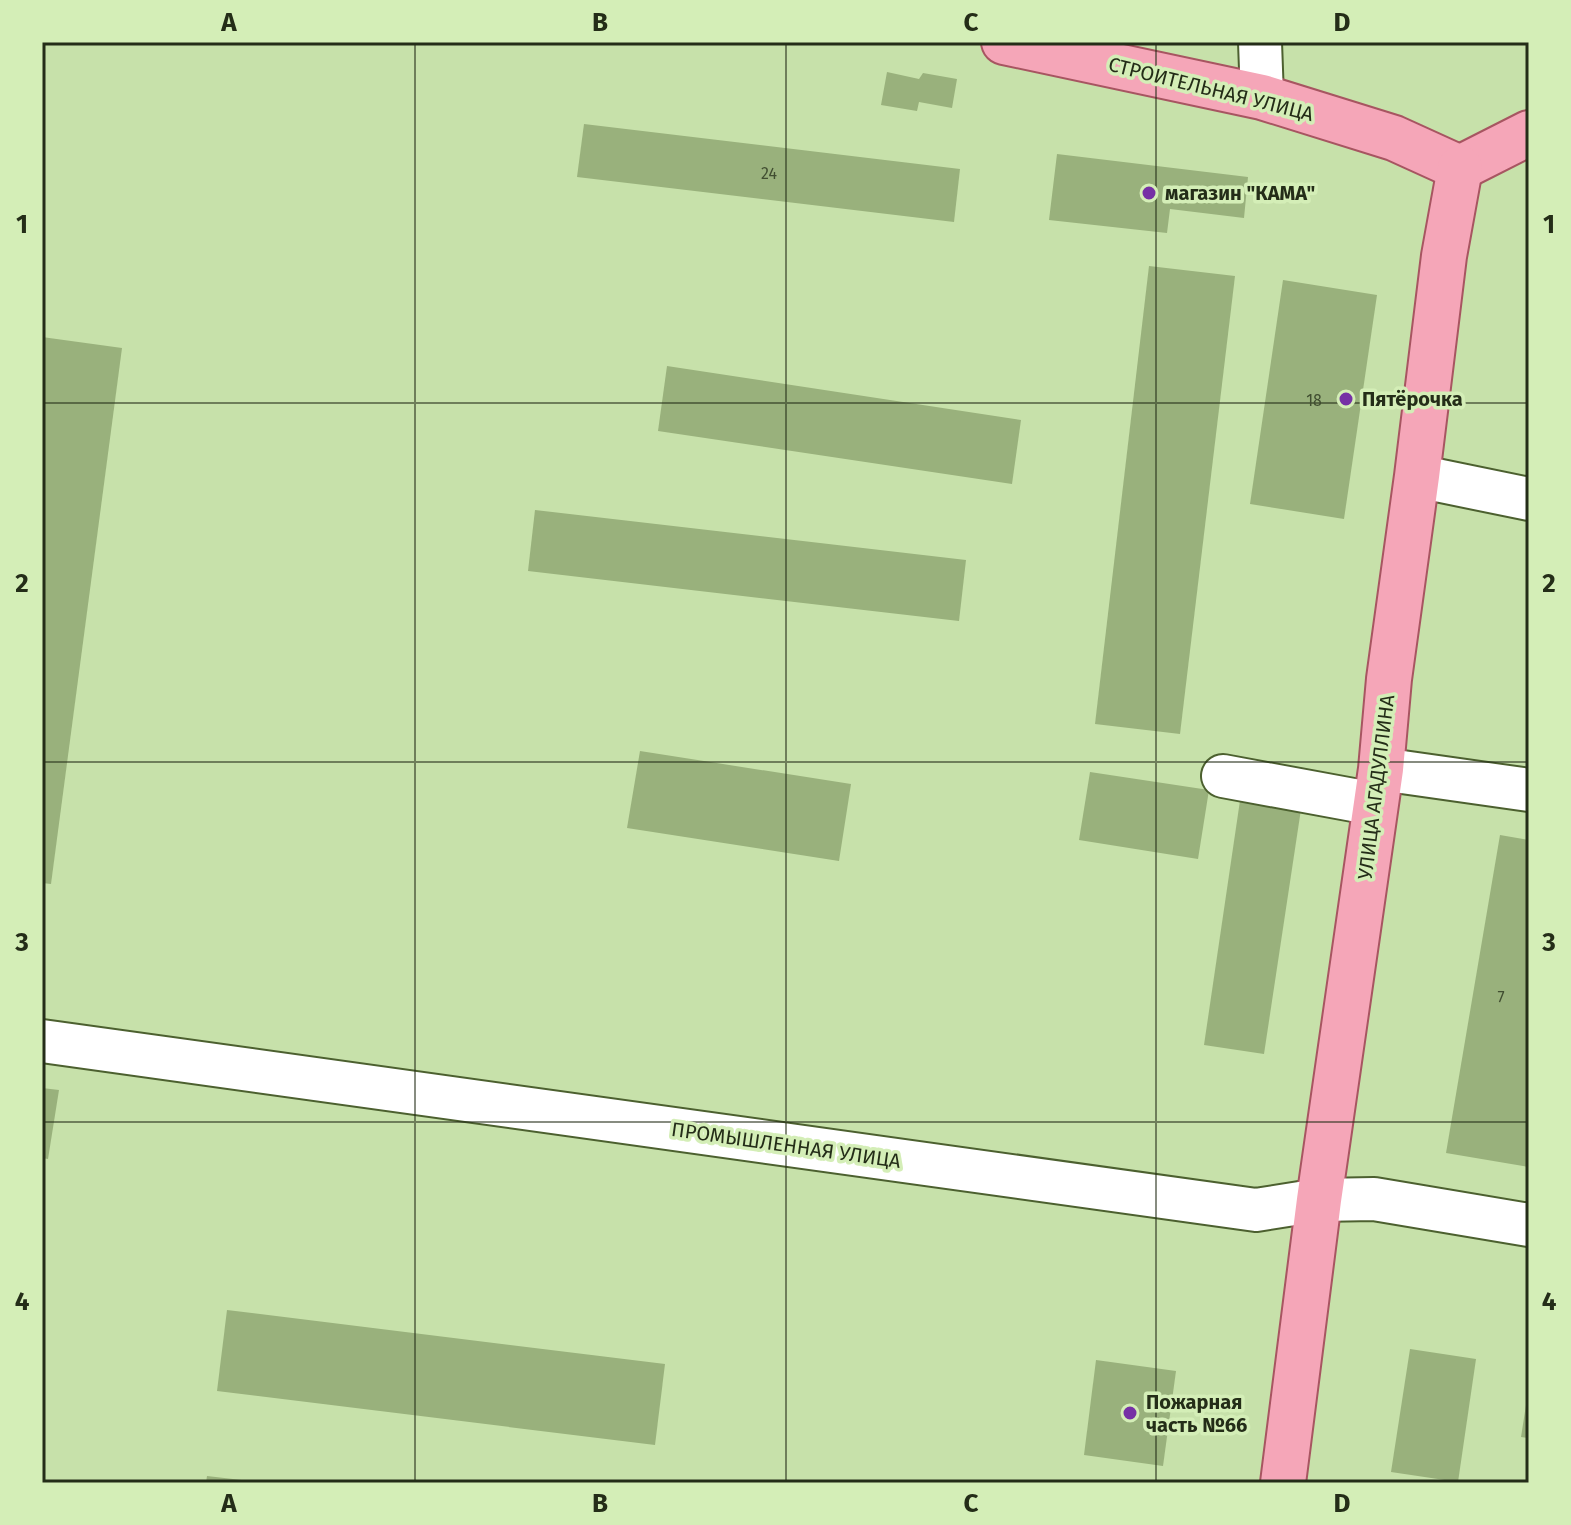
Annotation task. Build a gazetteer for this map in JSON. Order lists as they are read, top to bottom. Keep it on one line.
{"streets":{"main road":["СТРОИТЕЛЬНАЯ УЛИЦА","УЛИЦА АГАДУЛЛИНА"],"street":["ПРОМЫШЛЕННАЯ УЛИЦА"]},"crossings":[["СТРОИТЕЛЬНАЯ УЛИЦА","УЛИЦА АГАДУЛЛИНА"],["УЛИЦА АГАДУЛЛИНА","ПРОМЫШЛЕННАЯ УЛИЦА"]],"places":["магазин \"КАМА\"","Пятёрочка","Пожарная часть №66"],"house_numbers":["24","18","7"],"grid":{"columns":["A","B","C","D"],"rows":["1","2","3","4"]}}
